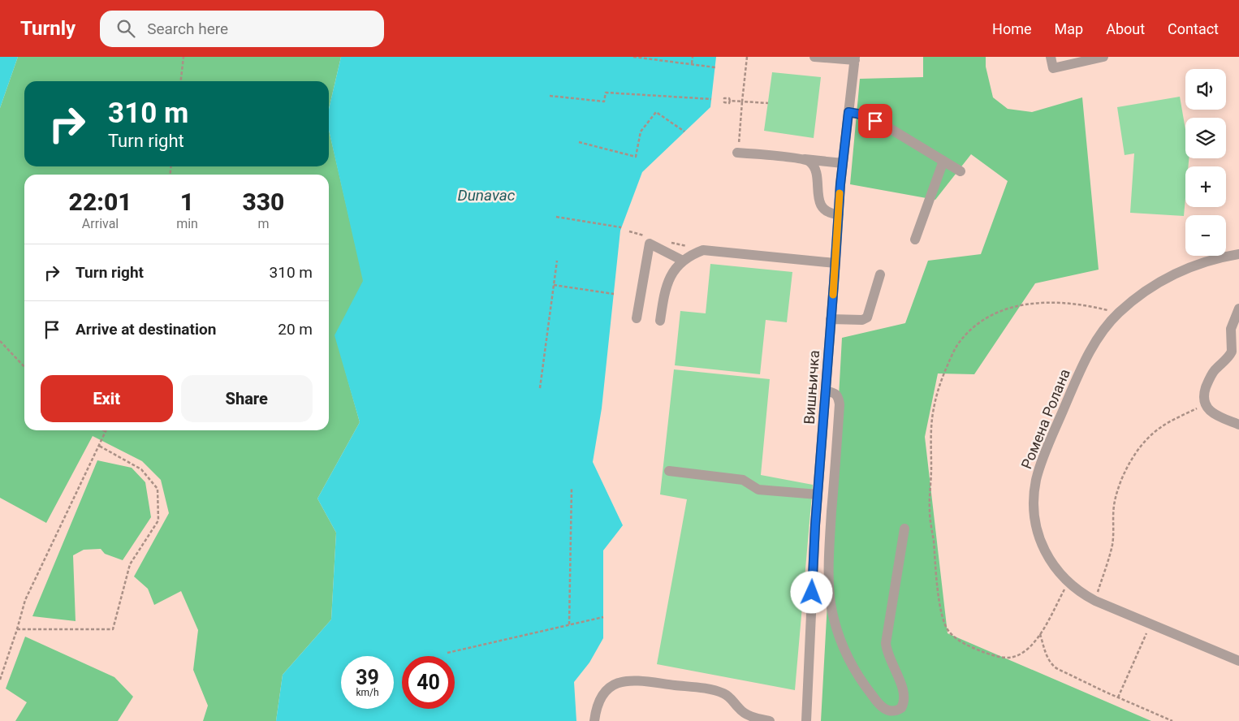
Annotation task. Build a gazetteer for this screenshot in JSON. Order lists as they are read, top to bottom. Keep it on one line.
{"streets":{"street":["Вишњичка","Ромена Ролана"]},"water":["Dunavac"],"page":{"header":"Turnly","search":"Search here","nav":["Home","Map","About","Contact"],"map_buttons":["+","−"],"turn":["310 m","Turn right"],"eta":["22:01","Arrival","1","min","330","m"],"list":[{"name":"Turn right","value":"310 m"},{"name":"Arrive at destination","value":"20 m"}],"buttons":["Exit","Share"],"speed":"39 km/h","limit":"40"}}
